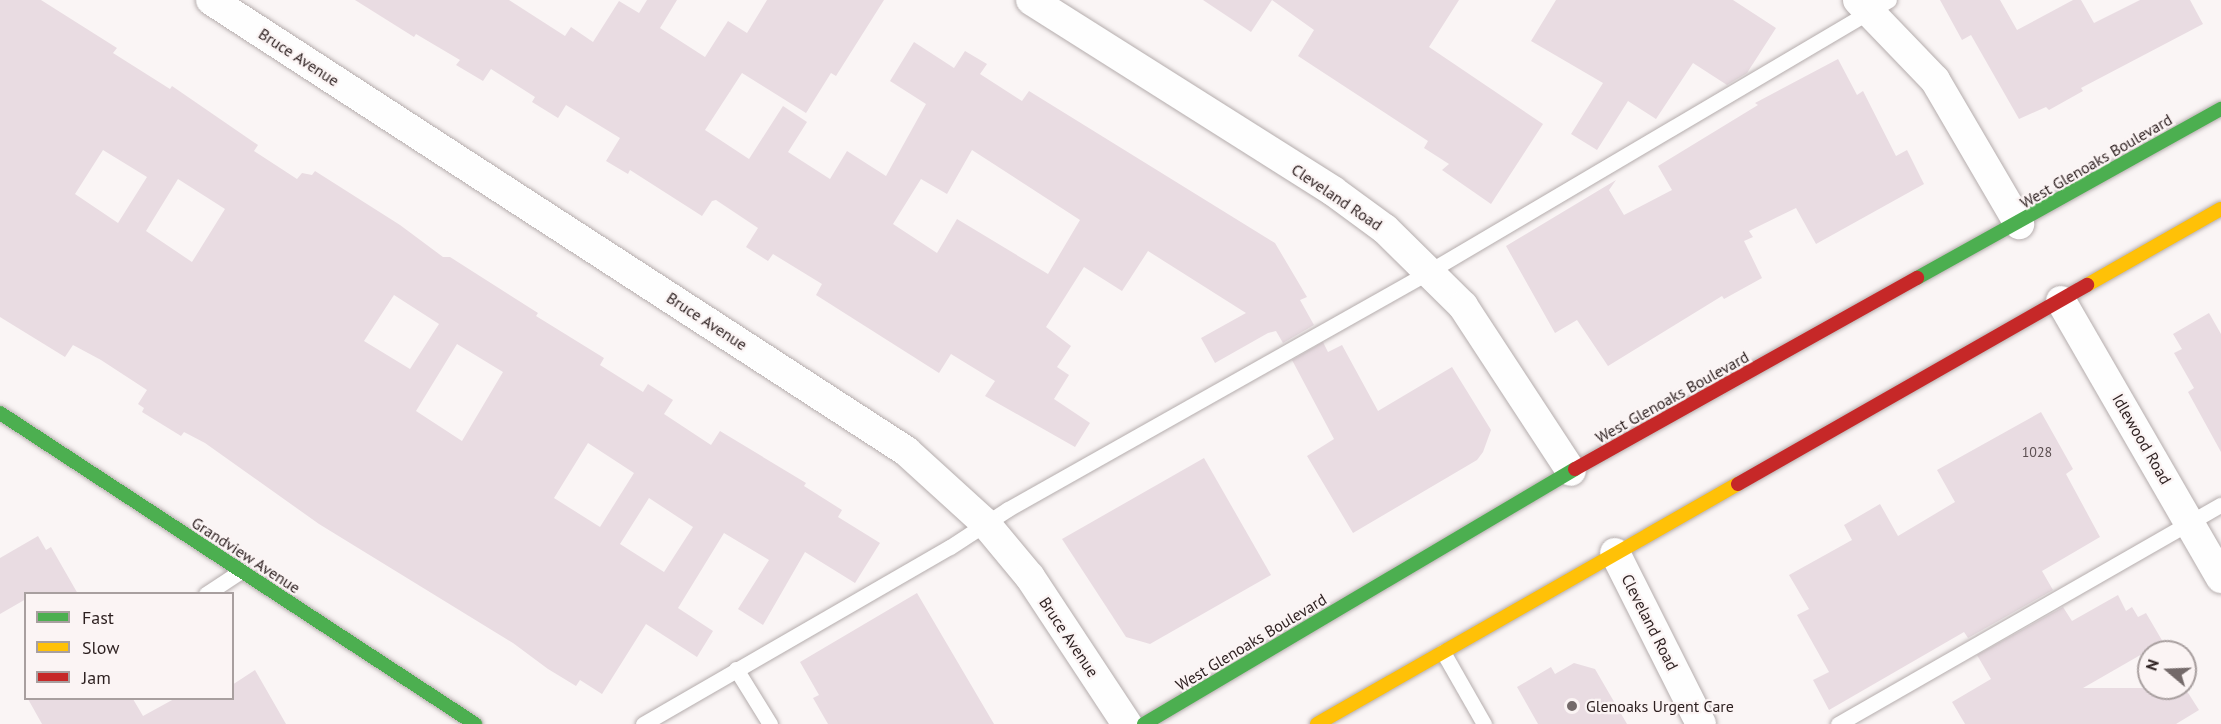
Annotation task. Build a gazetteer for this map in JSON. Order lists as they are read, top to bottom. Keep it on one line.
{"streets":{"main road":["West Glenoaks Boulevard","Grandview Avenue"],"street":["Bruce Avenue","Cleveland Road","Idlewood Road"]},"crossings":[["West Glenoaks Boulevard","Cleveland Road"]],"places":["Glenoaks Urgent Care"],"house_numbers":["1028"],"legend":["Fast","Slow","Jam"],"north":"left"}
